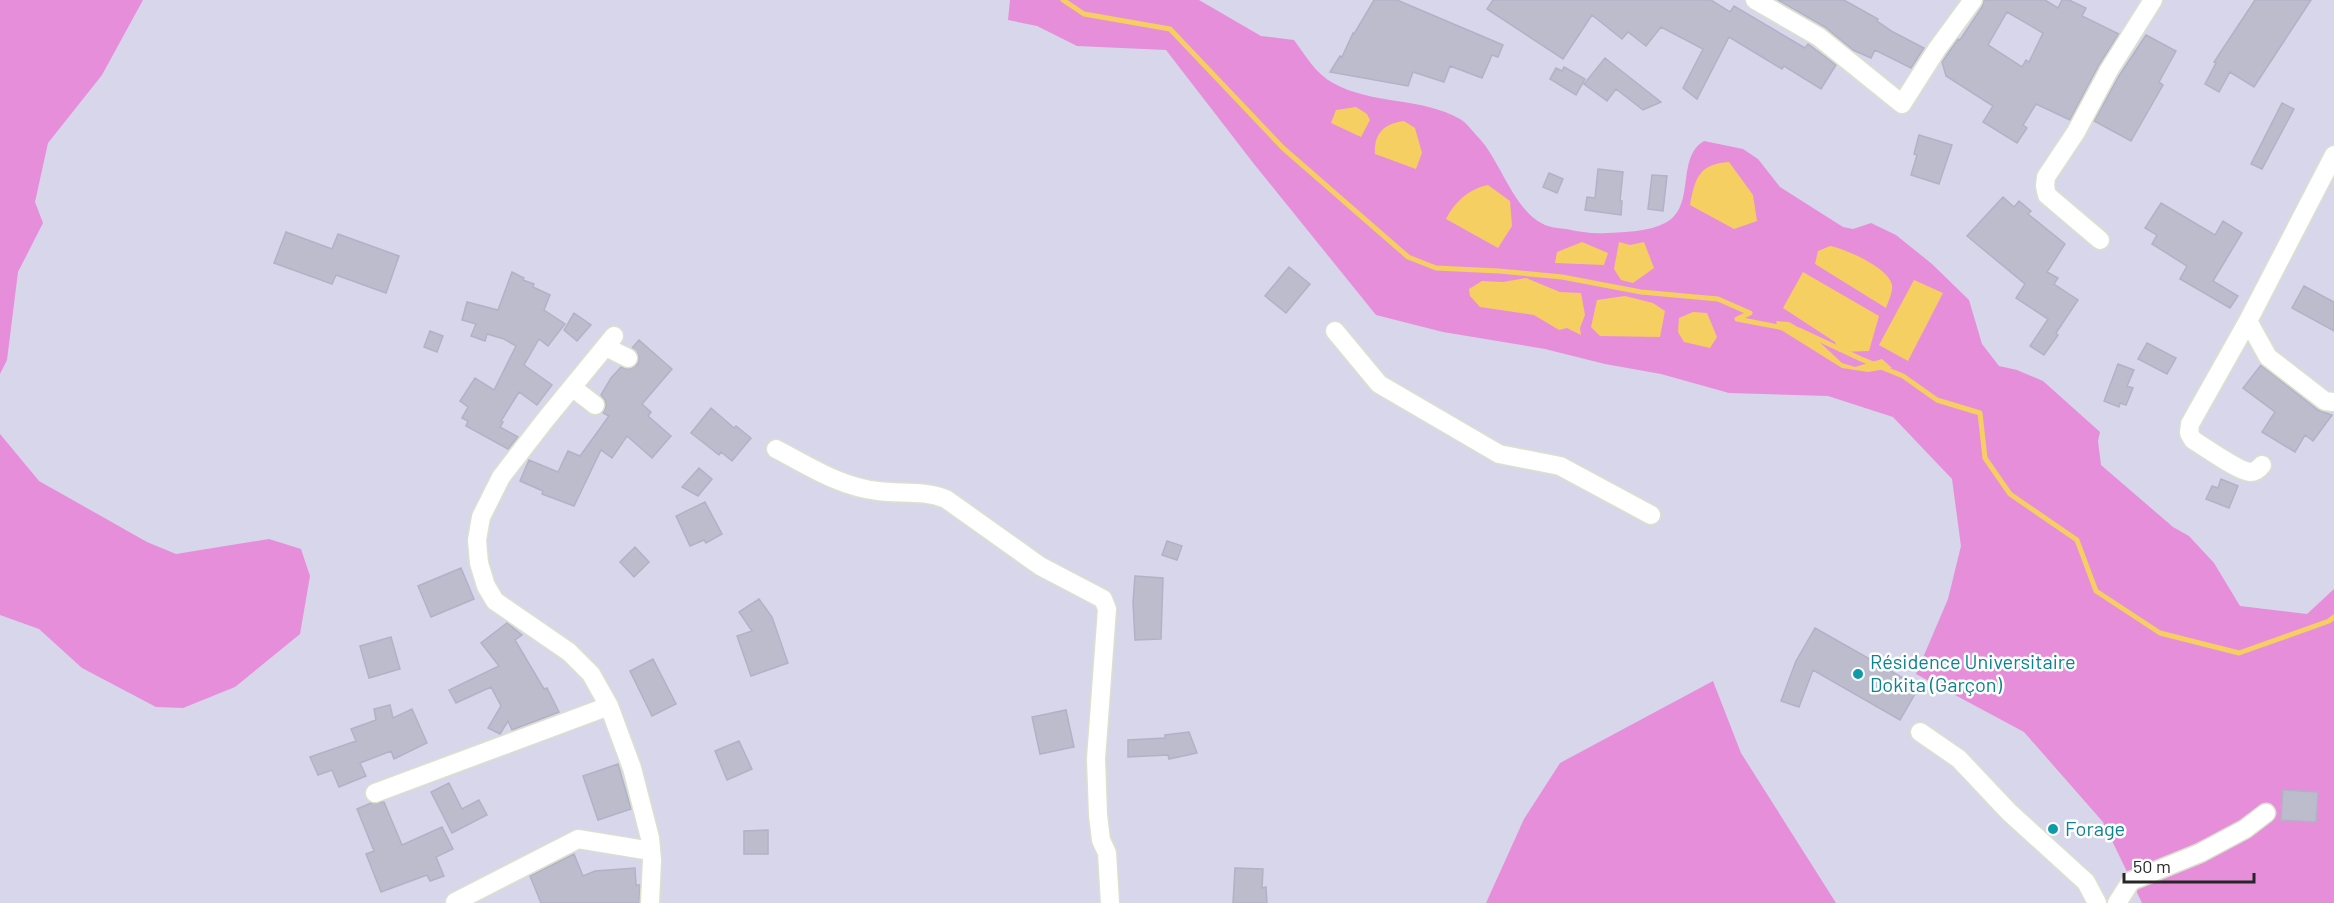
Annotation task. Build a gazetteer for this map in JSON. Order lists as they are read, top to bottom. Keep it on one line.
{"places":["Résidence Universitaire Dokita (Garçon)","Forage"],"scale_bar":"50 m"}
